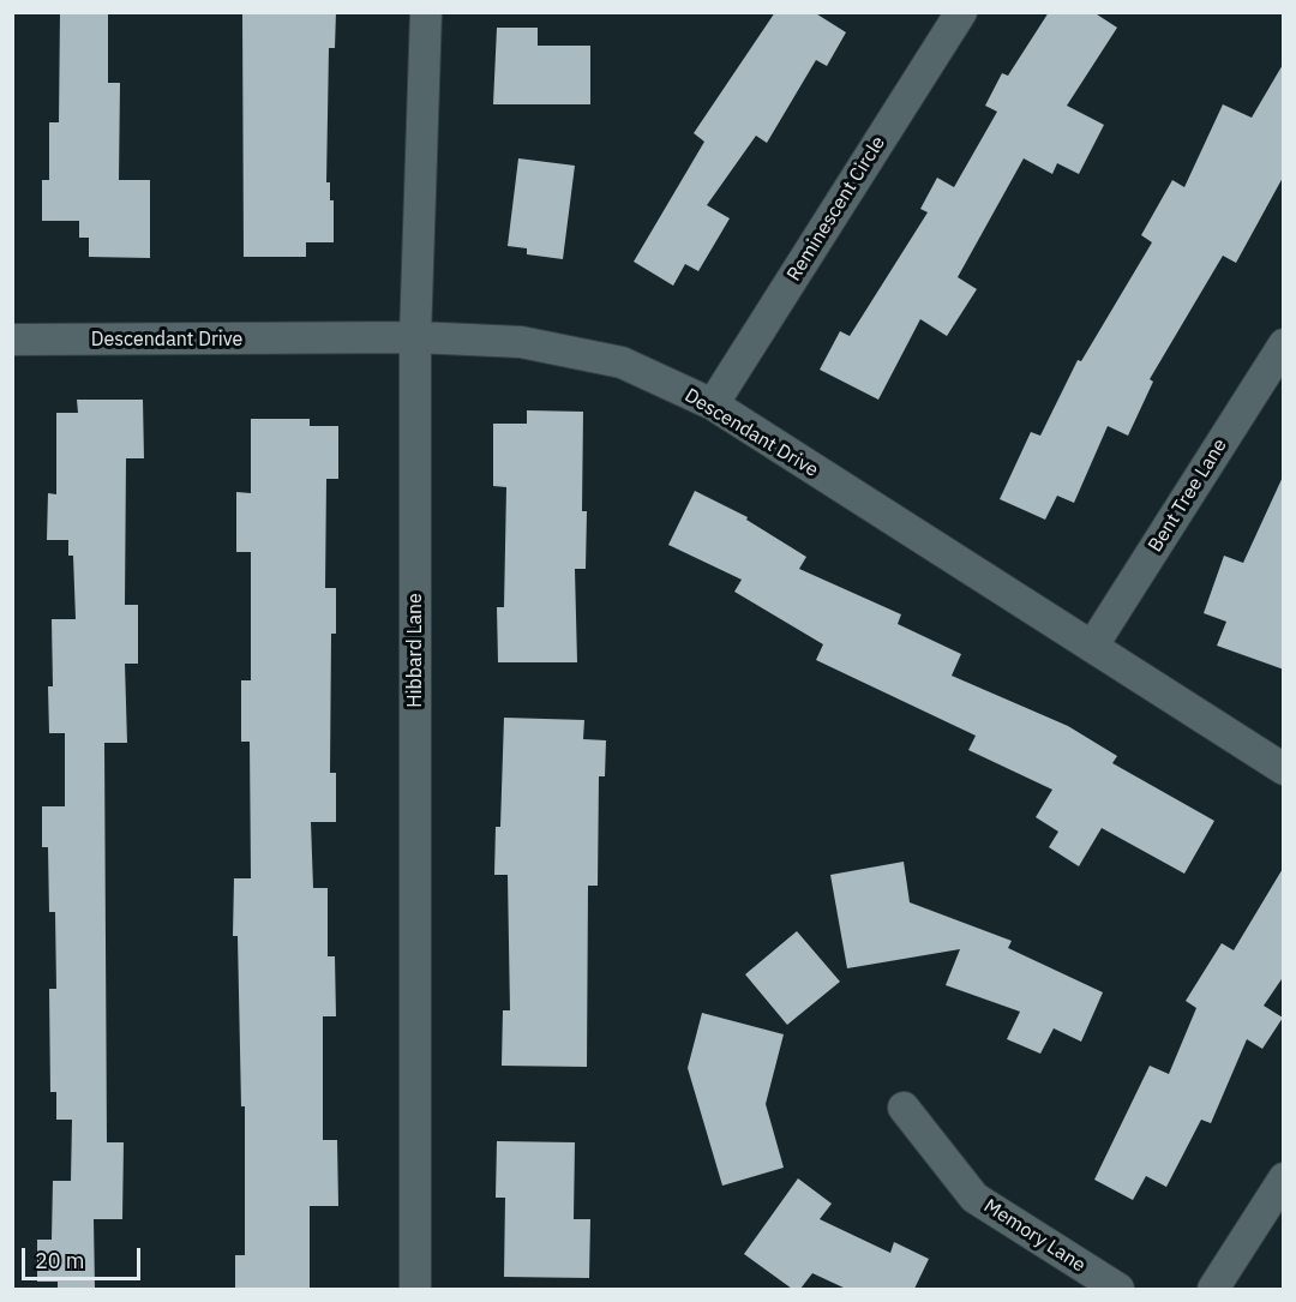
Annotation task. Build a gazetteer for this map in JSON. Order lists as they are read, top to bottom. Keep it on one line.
{"streets":{"street":["Reminescent Circle","Descendant Drive","Bent Tree Lane","Hibbard Lane","Memory Lane"]},"crossings":[["Reminescent Circle","Descendant Drive"],["Descendant Drive","Bent Tree Lane"],["Descendant Drive","Hibbard Lane"]],"scale_bar":"20 m"}
